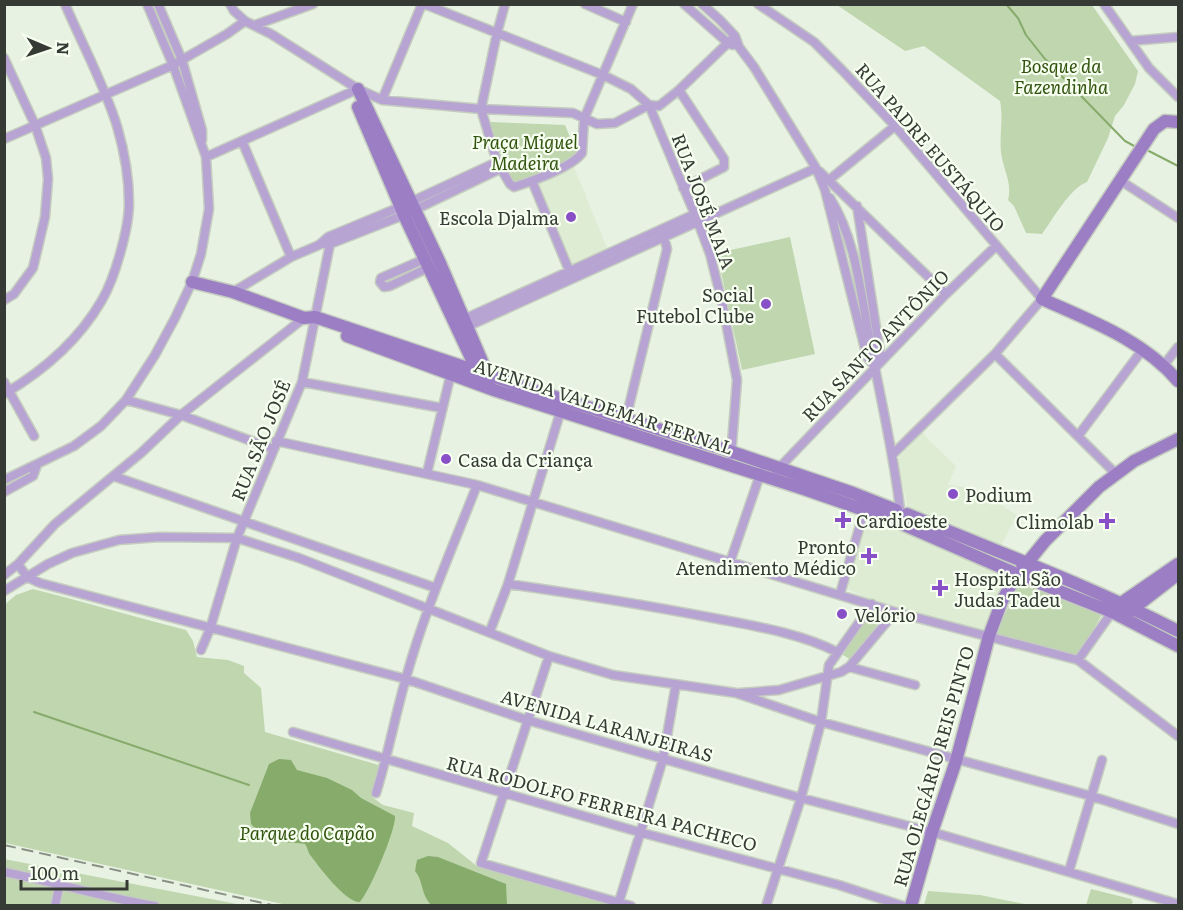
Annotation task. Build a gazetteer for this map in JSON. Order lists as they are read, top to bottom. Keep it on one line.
{"streets":{"street":["RUA PADRE EUSTÁQUIO","RUA JOSÉ MAIA","RUA SANTO ANTÔNIO","AVENIDA VALDEMAR FERNAL","RUA SÃO JOSÉ","AVENIDA LARANJEIRAS","RUA OLEGÁRIO REIS PINTO","RUA RODOLFO FERREIRA PACHECO"]},"crossings":[["RUA PADRE EUSTÁQUIO","RUA SANTO ANTÔNIO"],["RUA JOSÉ MAIA","AVENIDA VALDEMAR FERNAL"],["RUA SANTO ANTÔNIO","AVENIDA VALDEMAR FERNAL"],["AVENIDA VALDEMAR FERNAL","RUA SÃO JOSÉ"],["RUA SÃO JOSÉ","AVENIDA LARANJEIRAS"],["AVENIDA LARANJEIRAS","RUA OLEGÁRIO REIS PINTO"]],"parks":["Bosque da Fazendinha","Praça Miguel Madeira","Parque do Capão"],"places":{"other":["Escola Djalma","Social Futebol Clube","Casa da Criança","Podium","Velório"],"health":["Cardioeste","Climolab","Pronto Atendimento Médico","Hospital São Judas Tadeu"]},"scale_bar":"100 m","north":"right"}
